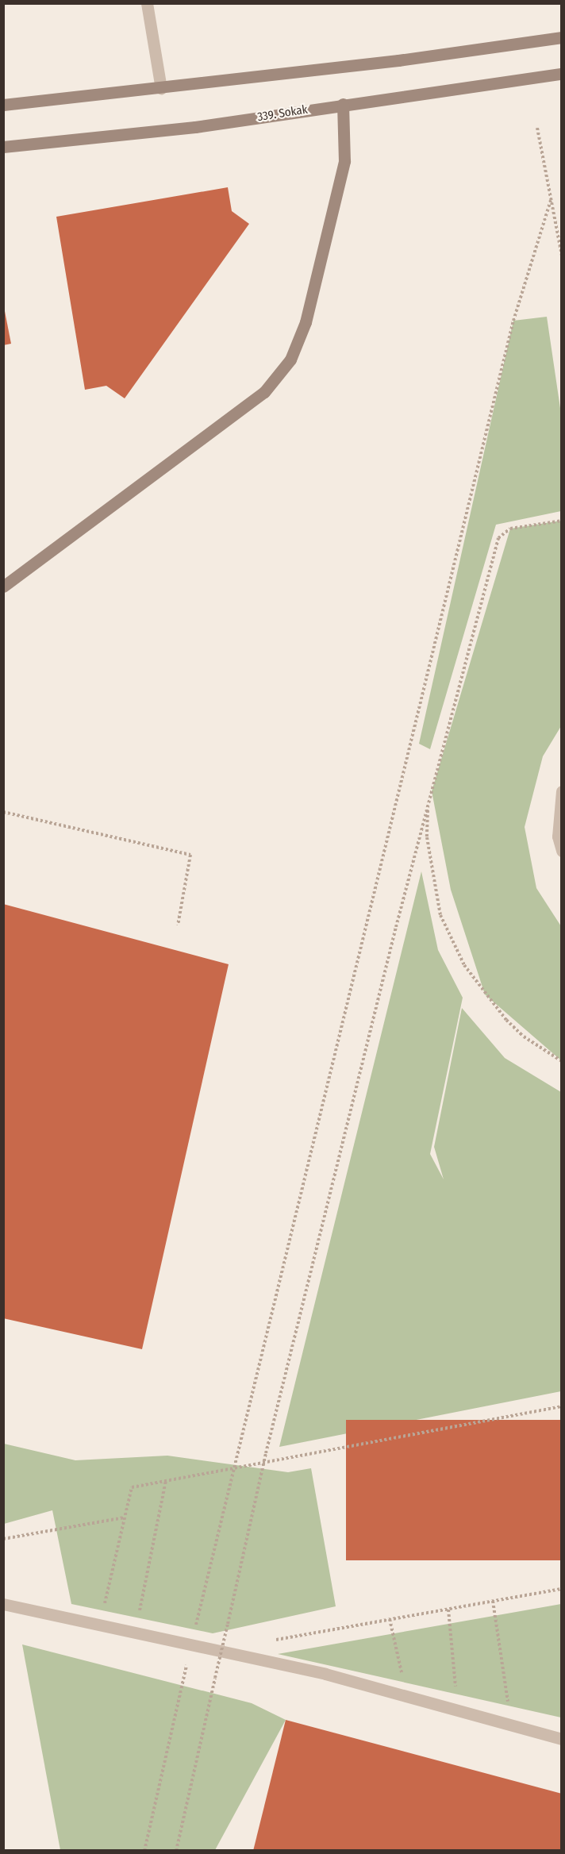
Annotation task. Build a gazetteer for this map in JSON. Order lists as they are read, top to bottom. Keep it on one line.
{"streets":{"main road":["339. Sokak"]}}
